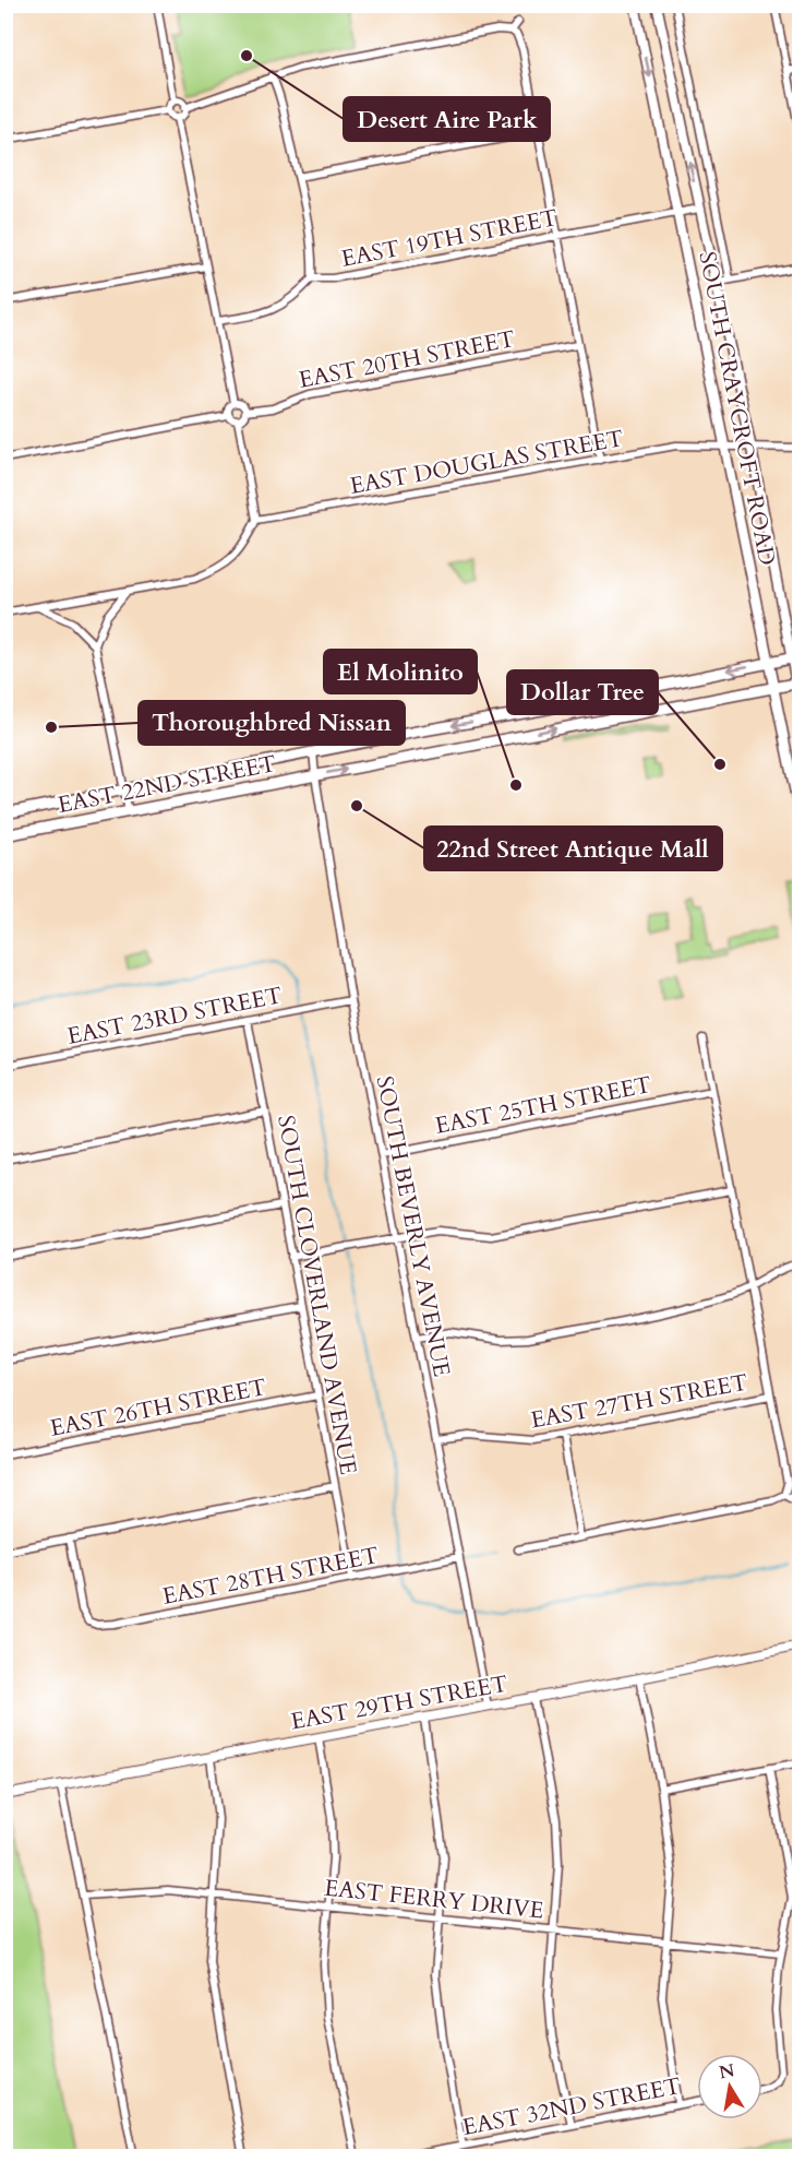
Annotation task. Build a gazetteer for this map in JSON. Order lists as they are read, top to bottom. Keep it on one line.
{"streets":{"main road":["SOUTH CRAYCROFT ROAD","EAST 22ND STREET"],"street":["EAST 19TH STREET","EAST 20TH STREET","EAST DOUGLAS STREET","EAST 23RD STREET","EAST 25TH STREET","SOUTH BEVERLY AVENUE","SOUTH CLOVERLAND AVENUE","EAST 27TH STREET","EAST 26TH STREET","EAST 28TH STREET","EAST 29TH STREET","EAST FERRY DRIVE","EAST 32ND STREET"]},"crossings":[["EAST 19TH STREET","SOUTH CRAYCROFT ROAD"],["SOUTH CRAYCROFT ROAD","EAST DOUGLAS STREET"],["SOUTH CRAYCROFT ROAD","EAST 22ND STREET"],["EAST 22ND STREET","SOUTH BEVERLY AVENUE"],["EAST 23RD STREET","SOUTH BEVERLY AVENUE"],["EAST 23RD STREET","SOUTH CLOVERLAND AVENUE"],["EAST 25TH STREET","SOUTH BEVERLY AVENUE"],["SOUTH BEVERLY AVENUE","EAST 27TH STREET"],["SOUTH BEVERLY AVENUE","EAST 28TH STREET"],["SOUTH BEVERLY AVENUE","EAST 29TH STREET"],["SOUTH CLOVERLAND AVENUE","EAST 26TH STREET"],["SOUTH CLOVERLAND AVENUE","EAST 28TH STREET"]],"places":["Desert Aire Park","Thoroughbred Nissan","Dollar Tree","El Molinito","22nd Street Antique Mall"],"north":"top"}
